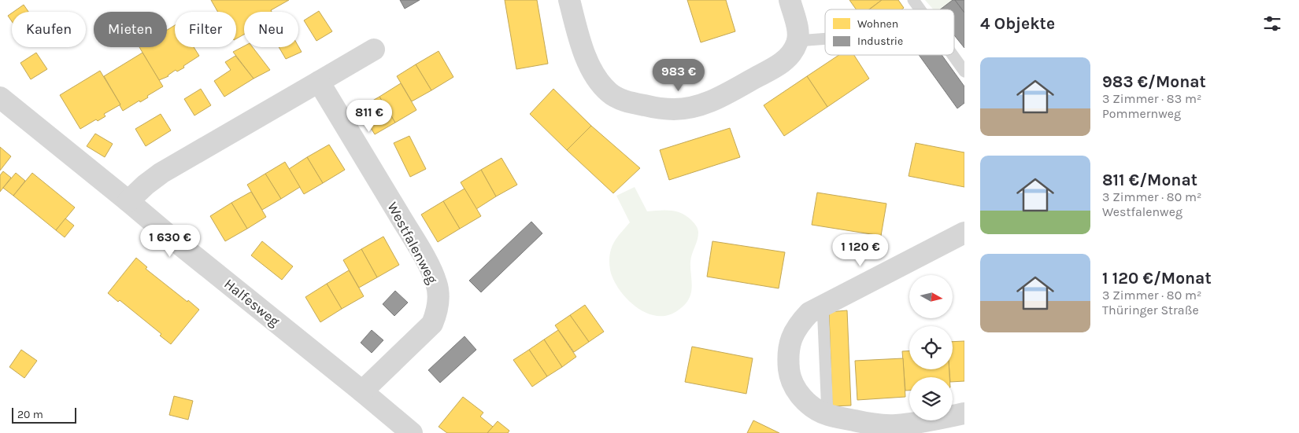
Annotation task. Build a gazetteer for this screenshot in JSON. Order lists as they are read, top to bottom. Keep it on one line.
{"streets":{"street":["Westfalenweg","Halfesweg"]},"crossings":[["Westfalenweg","Halfesweg"]],"legend":["Wohnen","Industrie"],"scale_bar":"20 m","north":"right","page":{"heading":"4 Objekte","chip":["Kaufen","Mieten","Filter","Neu"],"list":[{"name":"983 €/Monat","note":"3 Zimmer · 83 m² · Pommernweg"},{"name":"811 €/Monat","note":"3 Zimmer · 80 m² · Westfalenweg"},{"name":"1 120 €/Monat","note":"3 Zimmer · 80 m² · Thüringer Straße"}],"price":["983 €","811 €","1 630 €","1 120 €"],"scale":"20 m"}}
